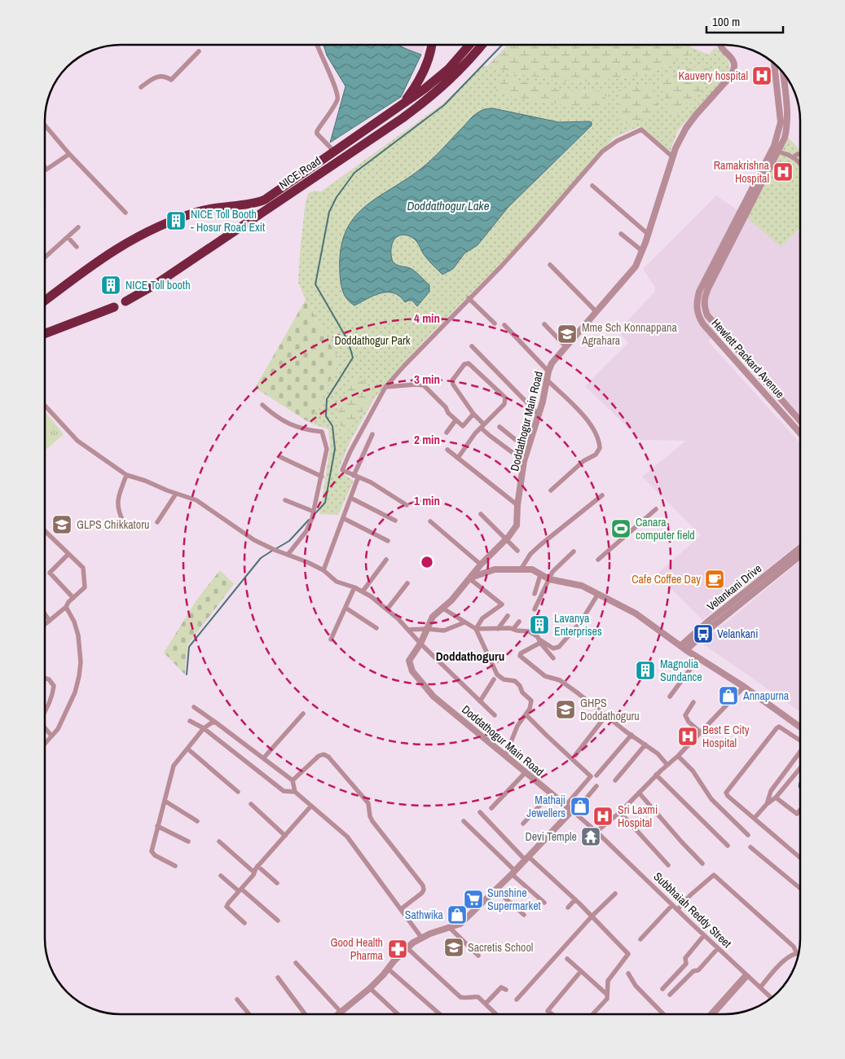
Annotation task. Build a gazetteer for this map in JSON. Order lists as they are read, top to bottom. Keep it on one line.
{"streets":{"highway":["NICE Road"],"street":["Hewlett Packard Avenue","Doddathogur Main Road","Velankani Drive","Subbhaiah Reddy Street"]},"crossings":[["Doddathogur Main Road","Subbhaiah Reddy Street"]],"districts":["Doddathoguru"],"water":["Doddathogur Lake"],"parks":["Doddathogur Park"],"places":{"hospital":["Kauvery hospital","Ramakrishna Hospital","Best E City Hospital","Sri Laxmi Hospital"],"building":["NICE Toll Booth - Hosur Road Exit","NICE Toll booth","Lavanya Enterprises","Magnolia Sundance"],"school or university":["Mme Sch Konnappana Agrahara","GLPS Chikkatoru","GHPS Doddathoguru","Sacretis School"],"sports":["Canara computer field"],"cafe":["Cafe Coffee Day"],"bus stop":["Velankani"],"shop":["Annapurna","Mathaji Jewellers","Sathwika"],"temple":["Devi Temple"],"supermarket":["Sunshine Supermarket"],"pharmacy":["Good Health Pharma"]},"scale_bar":"100 m","rings":["4 min","3 min","2 min","1 min"]}
